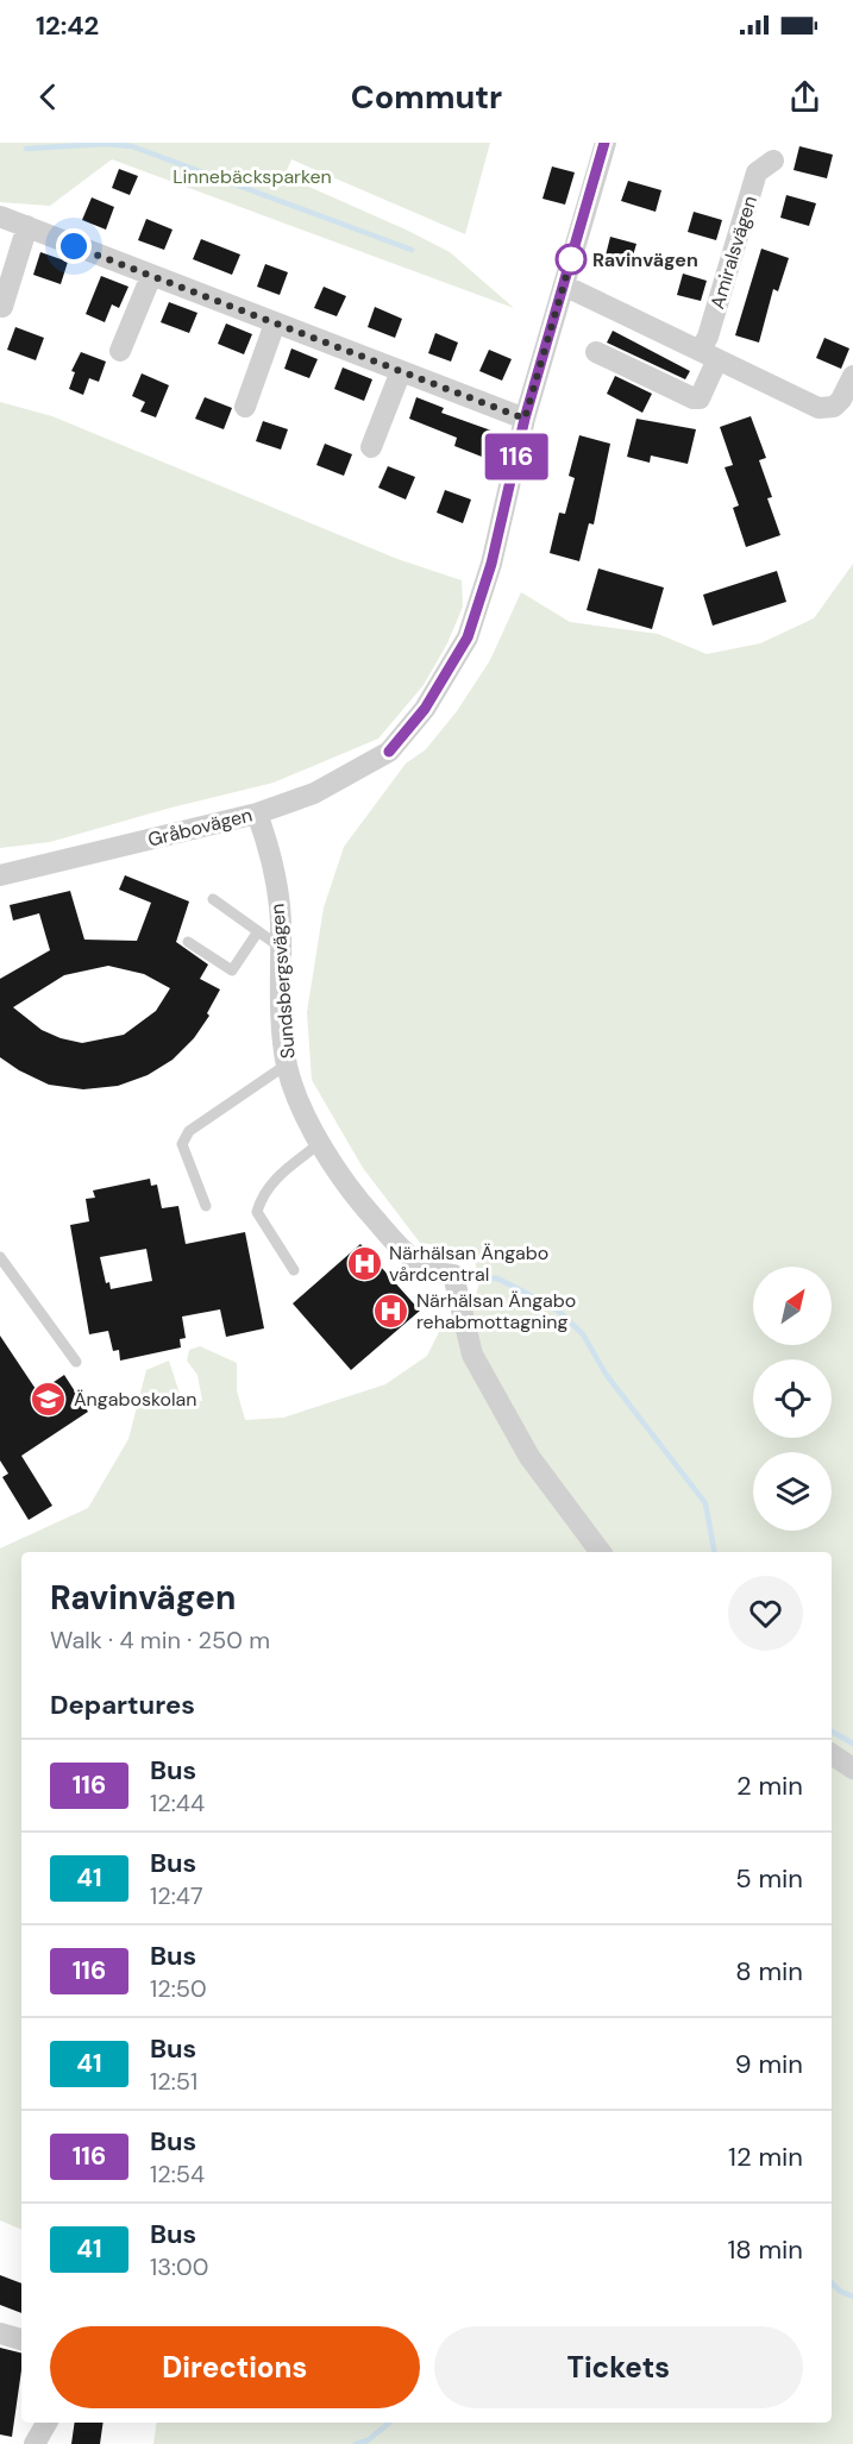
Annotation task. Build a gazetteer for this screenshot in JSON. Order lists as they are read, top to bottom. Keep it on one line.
{"streets":{"street":["Amiralsvägen","Gråbovägen","Sundsbergsvägen"]},"crossings":[["Gråbovägen","Sundsbergsvägen"]],"parks":["Linnebäcksparken"],"places":{"other":["Ravinvägen"],"hospital":["Närhälsan Ängabo vårdcentral","Närhälsan Ängabo rehabmottagning"],"school or university":["Ängaboskolan"]},"lines":["bus line 116"],"north":"top right","page":{"status":"12:42","header":"Commutr","on_map":"116","heading":[["Ravinvägen","Walk · 4 min · 250 m"],"Departures"],"list":[{"mark":"116","name":"Bus","note":"12:44","value":"2 min"},{"mark":"41","name":"Bus","note":"12:47","value":"5 min"},{"mark":"116","name":"Bus","note":"12:50","value":"8 min"},{"mark":"41","name":"Bus","note":"12:51","value":"9 min"},{"mark":"116","name":"Bus","note":"12:54","value":"12 min"},{"mark":"41","name":"Bus","note":"13:00","value":"18 min"}],"buttons":["Directions","Tickets"]}}
